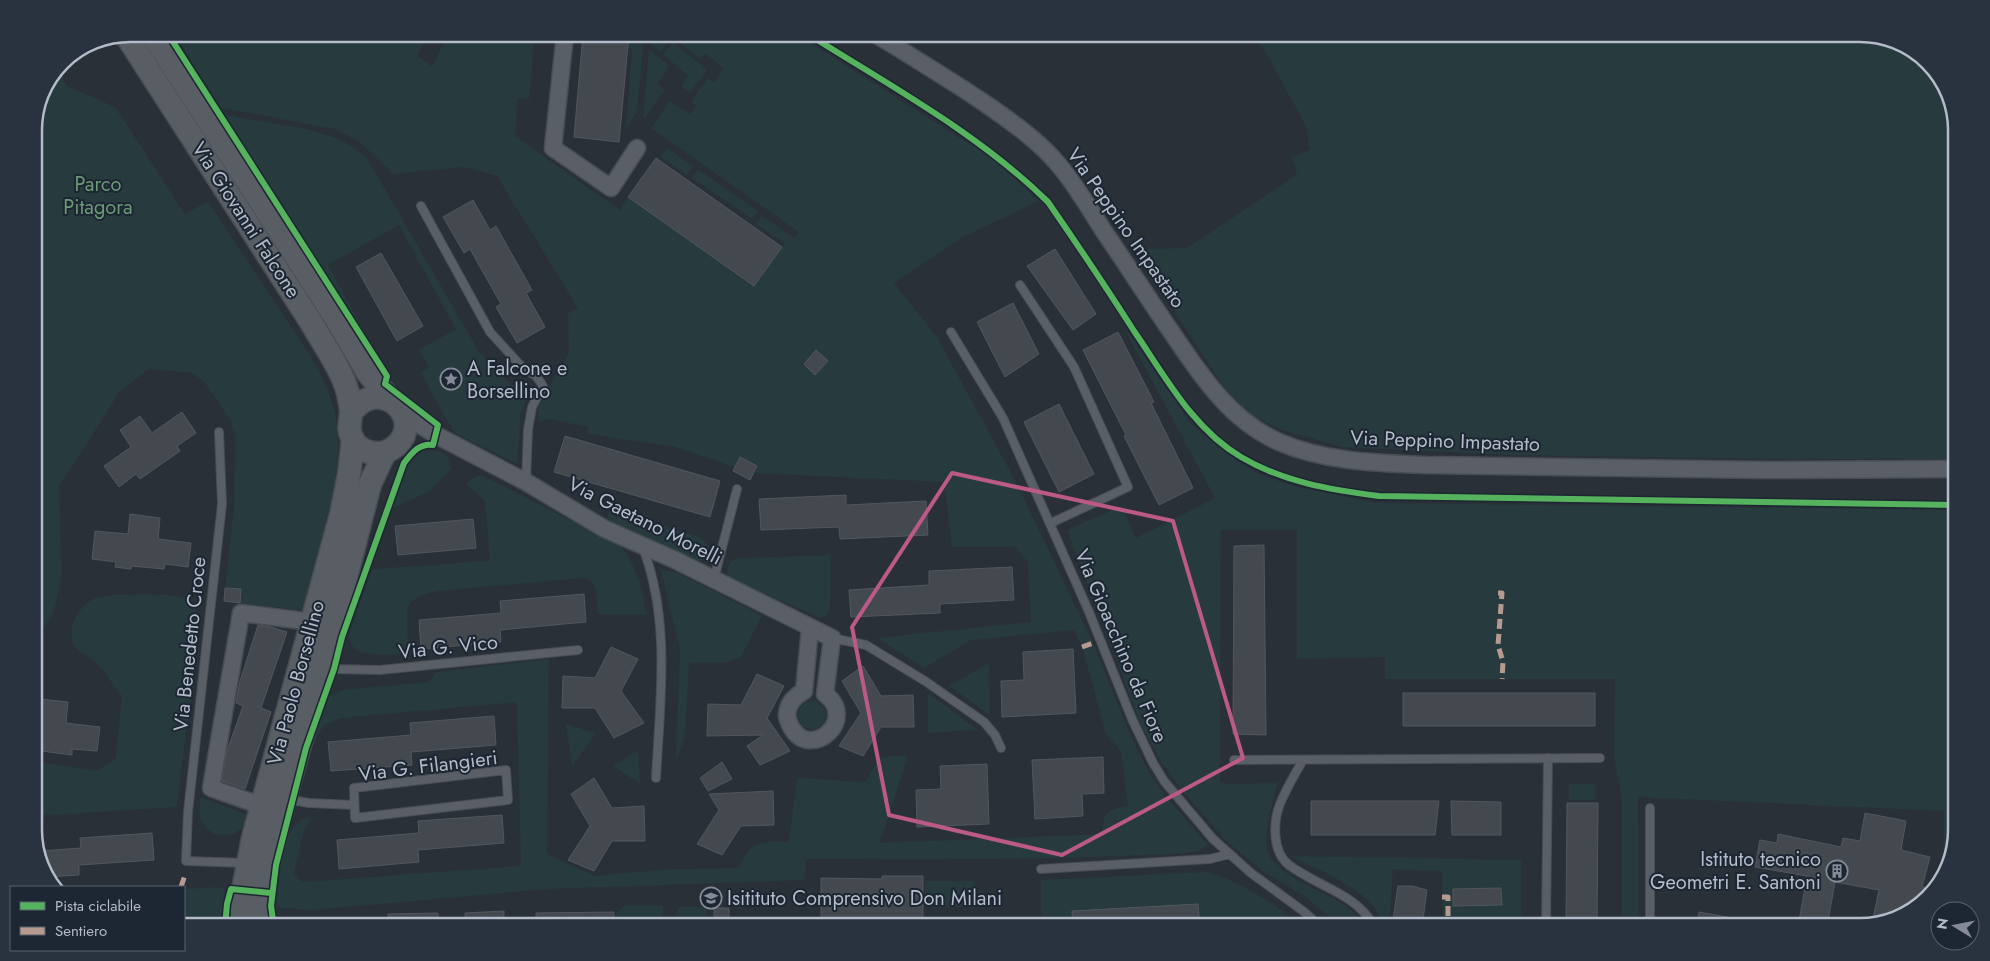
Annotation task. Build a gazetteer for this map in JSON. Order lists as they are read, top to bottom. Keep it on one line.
{"streets":{"street":["Via Giovanni Falcone","Via Peppino Impastato","Via Gaetano Morelli","Via Paolo Borsellino"],"lane":["Via Benedetto Croce","Via Gioacchino da Fiore","Via G. Vico","Via G. Filangieri"]},"crossings":[["Via Giovanni Falcone","Via Gaetano Morelli"],["Via Giovanni Falcone","Via Paolo Borsellino"],["Via Gaetano Morelli","Via Paolo Borsellino"],["Via Benedetto Croce","Via Paolo Borsellino"],["Via G. Vico","Via Paolo Borsellino"]],"parks":["Parco Pitagora"],"places":{"place":["A Falcone e Borsellino"],"building":["Istituto tecnico Geometri E. Santoni"],"school or university":["Isitituto Comprensivo Don Milani"]},"legend":["Pista ciclabile","Sentiero"],"north":"left"}
